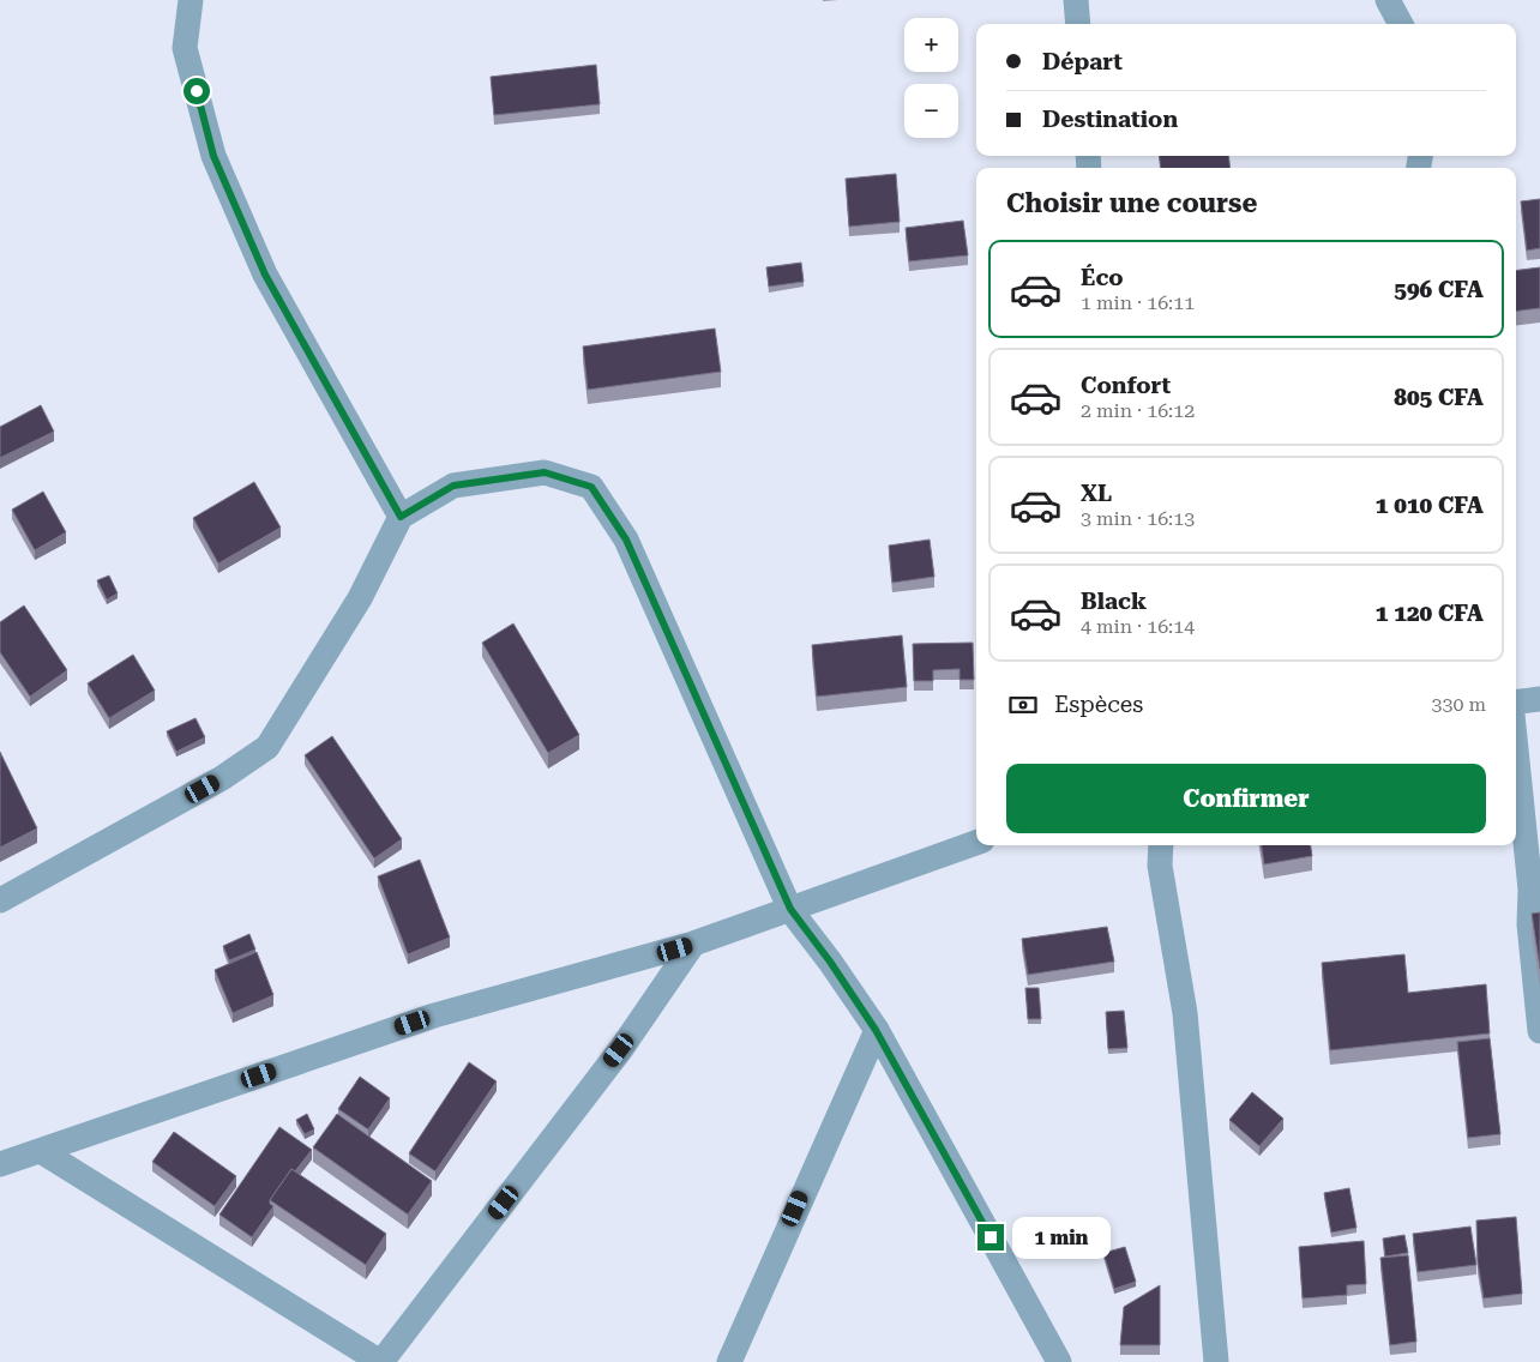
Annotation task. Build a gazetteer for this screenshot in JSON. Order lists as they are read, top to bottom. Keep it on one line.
{"page":{"map_buttons":["+","−"],"banner":["Départ","Destination"],"heading":"Choisir une course","list":[{"name":"Éco","note":"1 min · 16:11","value":"596 CFA"},{"name":"Confort","note":"2 min · 16:12","value":"805 CFA"},{"name":"XL","note":"3 min · 16:13","value":"1 010 CFA"},{"name":"Black","note":"4 min · 16:14","value":"1 120 CFA"}],"pay":["Espèces","330 m"],"buttons":"Confirmer","bubble":"1 min"}}
